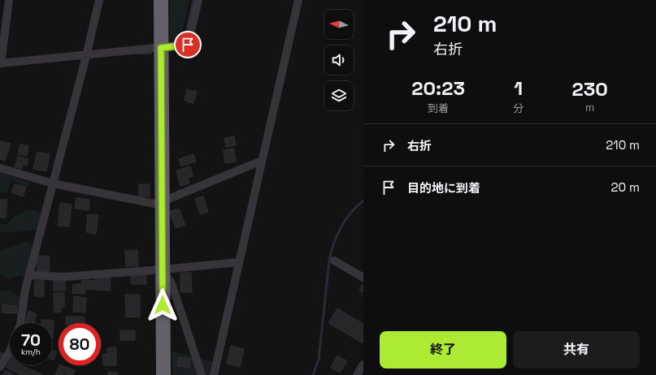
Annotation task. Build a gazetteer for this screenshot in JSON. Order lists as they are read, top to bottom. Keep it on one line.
{"north":"left","page":{"turn":["210 m","右折"],"eta":["20:23","到着","1","分","230","m"],"list":[{"name":"右折","value":"210 m"},{"name":"目的地に到着","value":"20 m"}],"speed":"70 km/h","limit":"80","buttons":["終了","共有"]}}
